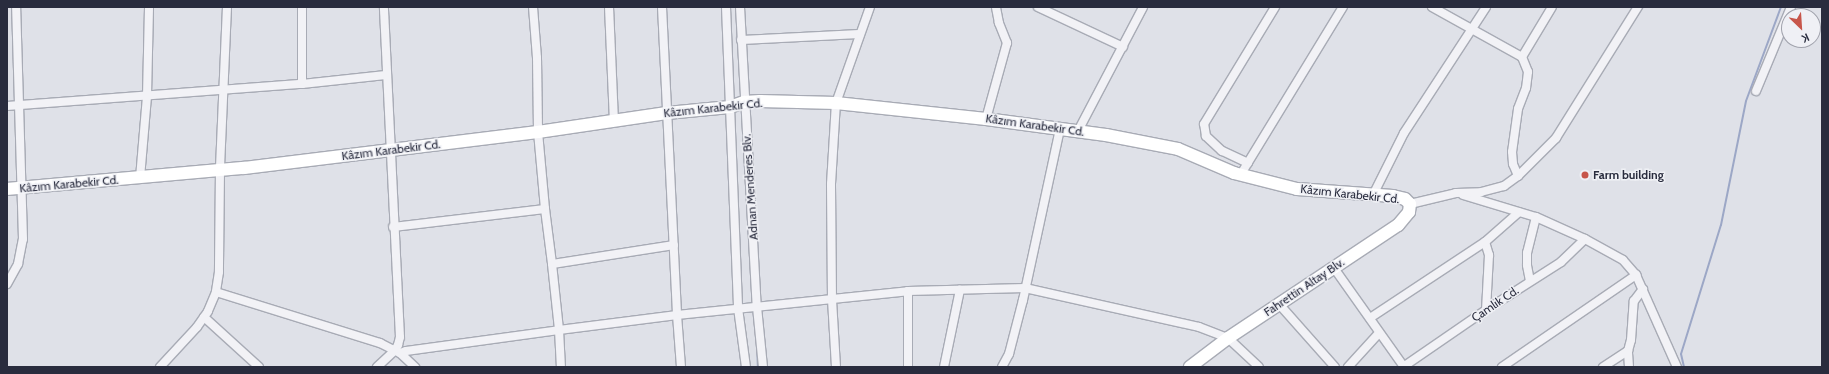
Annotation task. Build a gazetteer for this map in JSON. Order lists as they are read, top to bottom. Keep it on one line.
{"streets":{"street":["Kâzım Karabekir Cd.","Adnan Menderes Blv.","Fahrettin Altay Blv.","Çamlık Cd."]},"crossings":[["Kâzım Karabekir Cd.","Adnan Menderes Blv."],["Kâzım Karabekir Cd.","Fahrettin Altay Blv."]],"places":["Farm building"],"north":"bottom right"}
